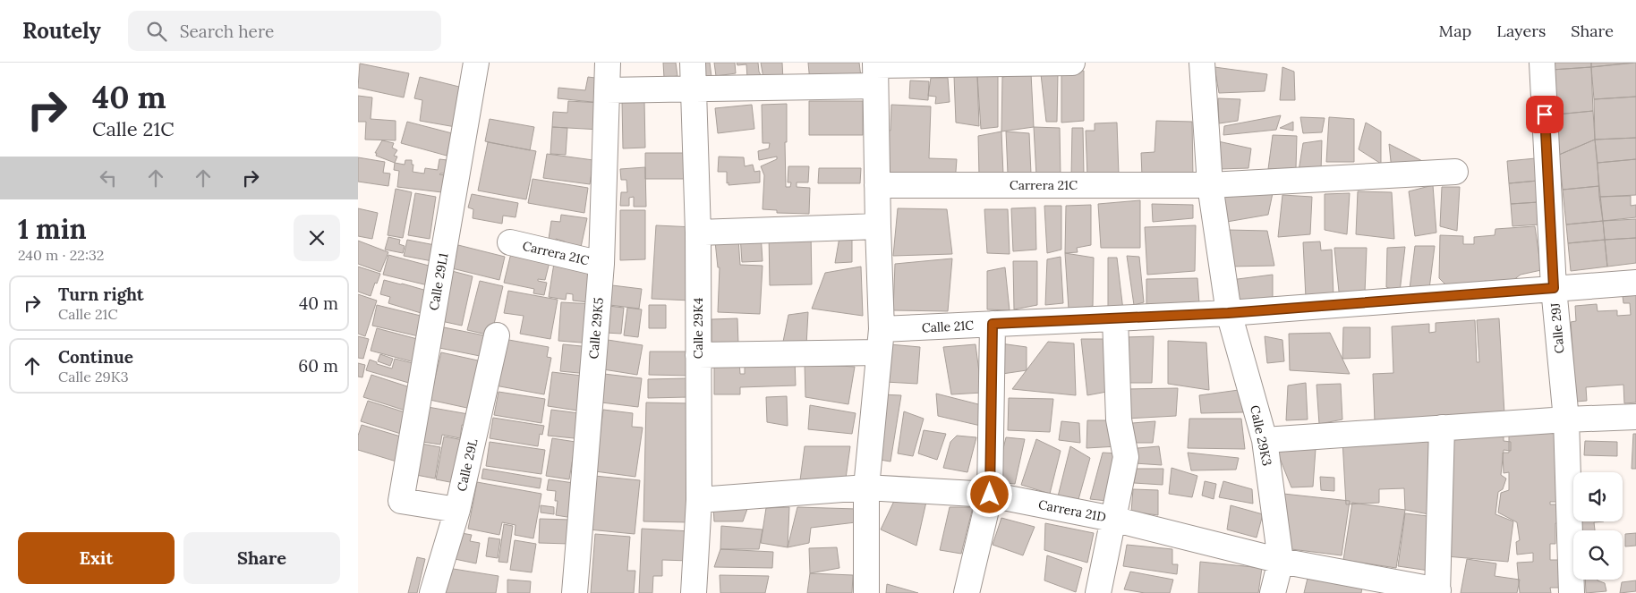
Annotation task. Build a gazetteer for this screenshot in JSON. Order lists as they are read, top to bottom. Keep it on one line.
{"streets":{"street":["Carrera 21C","Calle 29L1","Calle 21C","Calle 29K5","Calle 29K4","Calle 29J","Calle 29K3","Calle 29L","Carrera 21D"]},"crossings":[["Carrera 21C","Calle 29K5"],["Carrera 21C","Calle 29K3"],["Calle 29L1","Calle 29L"],["Calle 21C","Calle 29K4"],["Calle 21C","Calle 29K3"],["Calle 29K4","Carrera 21D"],["Calle 29K3","Carrera 21D"]],"page":{"header":"Routely","search":"Search here","nav":["Map","Layers","Share"],"turn":["40 m","Calle 21C"],"heading":["1 min","240 m · 22:32"],"list":[{"name":"Turn right","note":"Calle 21C","value":"40 m"},{"name":"Continue","note":"Calle 29K3","value":"60 m"}],"buttons":["Exit","Share"]}}
